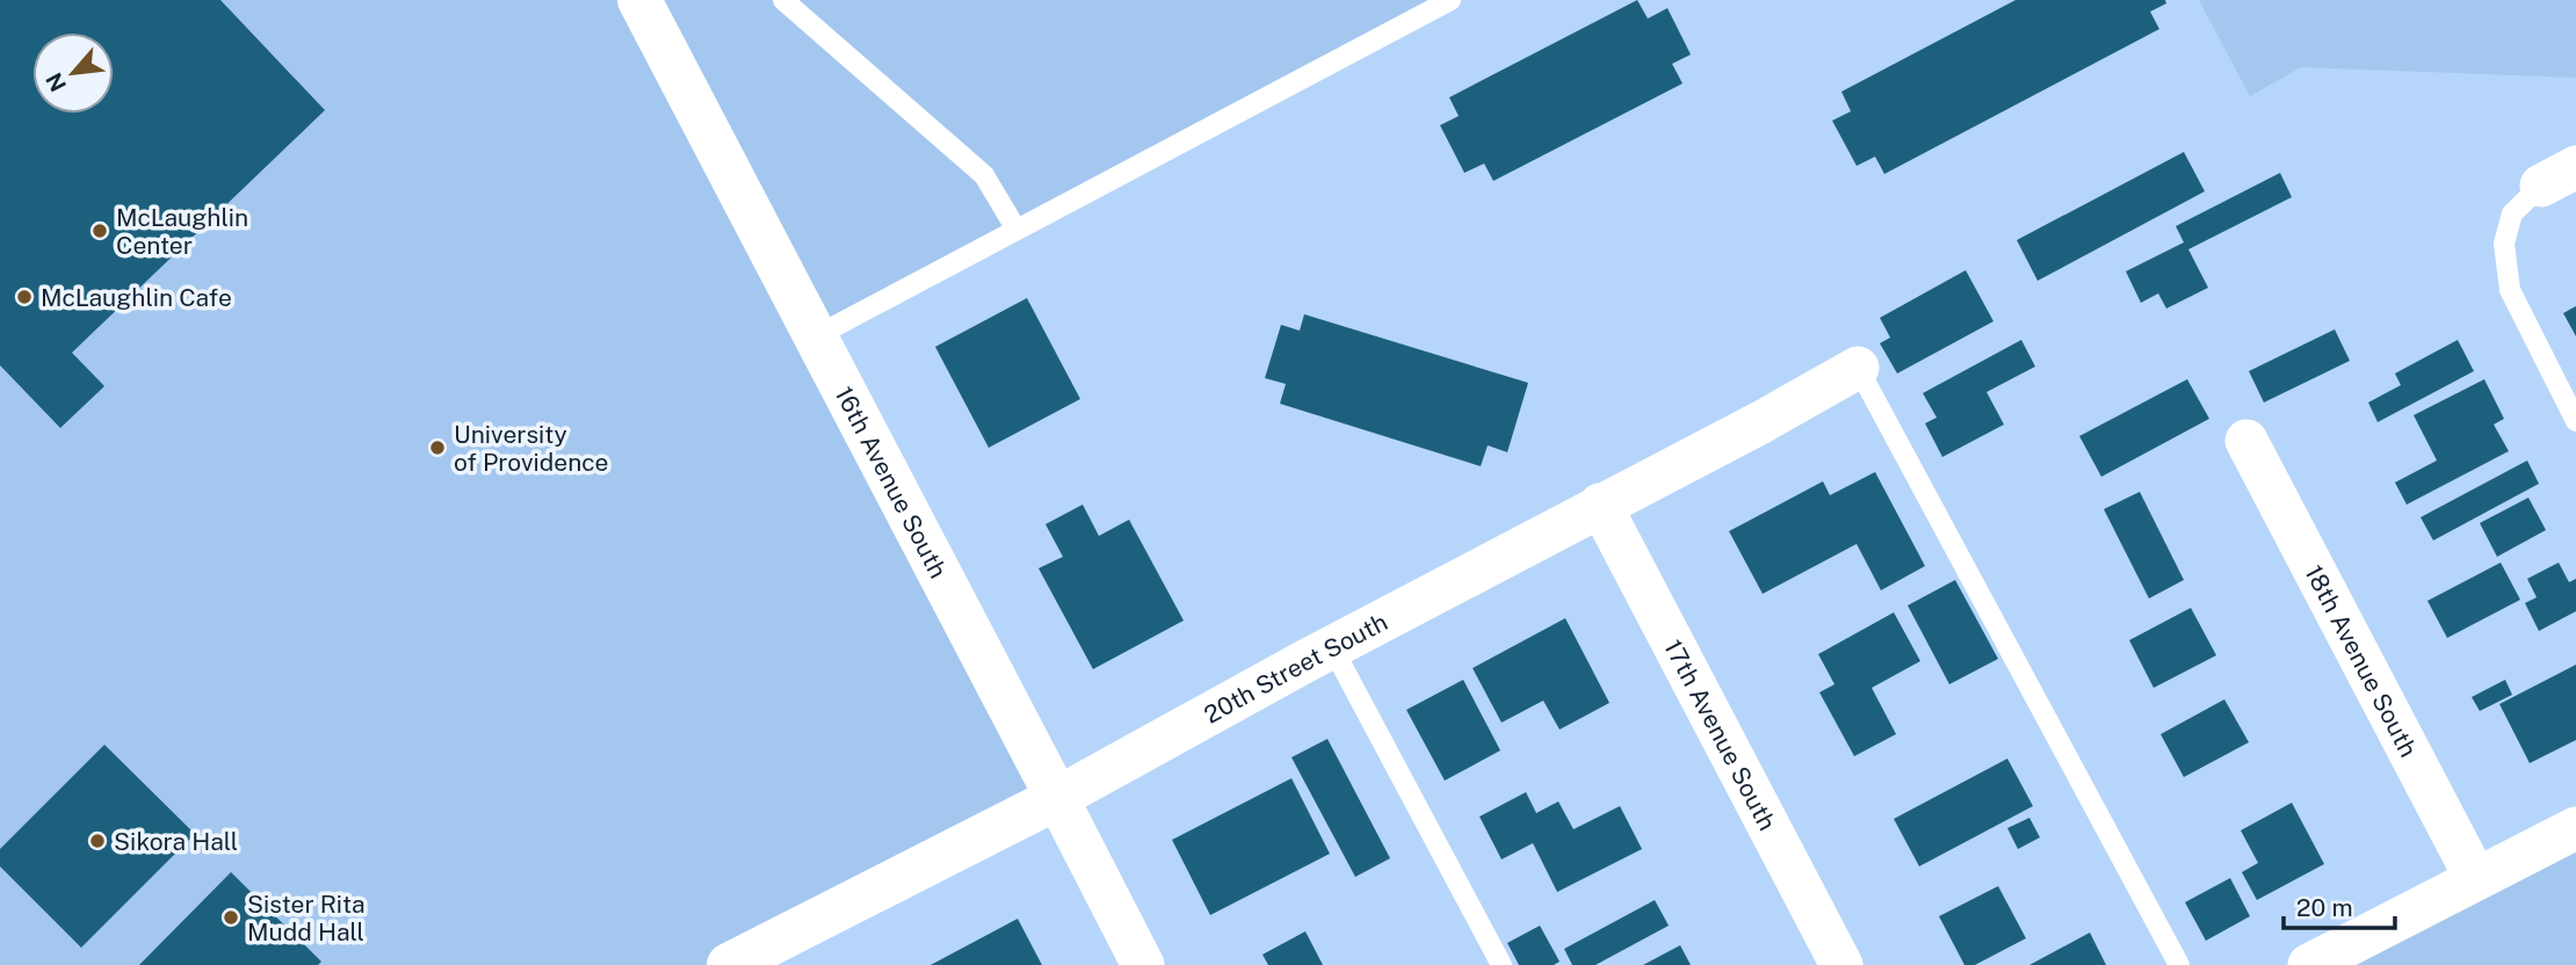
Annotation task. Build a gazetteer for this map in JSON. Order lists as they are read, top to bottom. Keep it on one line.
{"streets":{"street":["16th Avenue South","18th Avenue South","20th Street South","17th Avenue South"]},"crossings":[["16th Avenue South","20th Street South"],["20th Street South","17th Avenue South"]],"places":["McLaughlin Center","McLaughlin Cafe","University of Providence","Sikora Hall","Sister Rita Mudd Hall"],"scale_bar":"20 m","north":"bottom left"}
